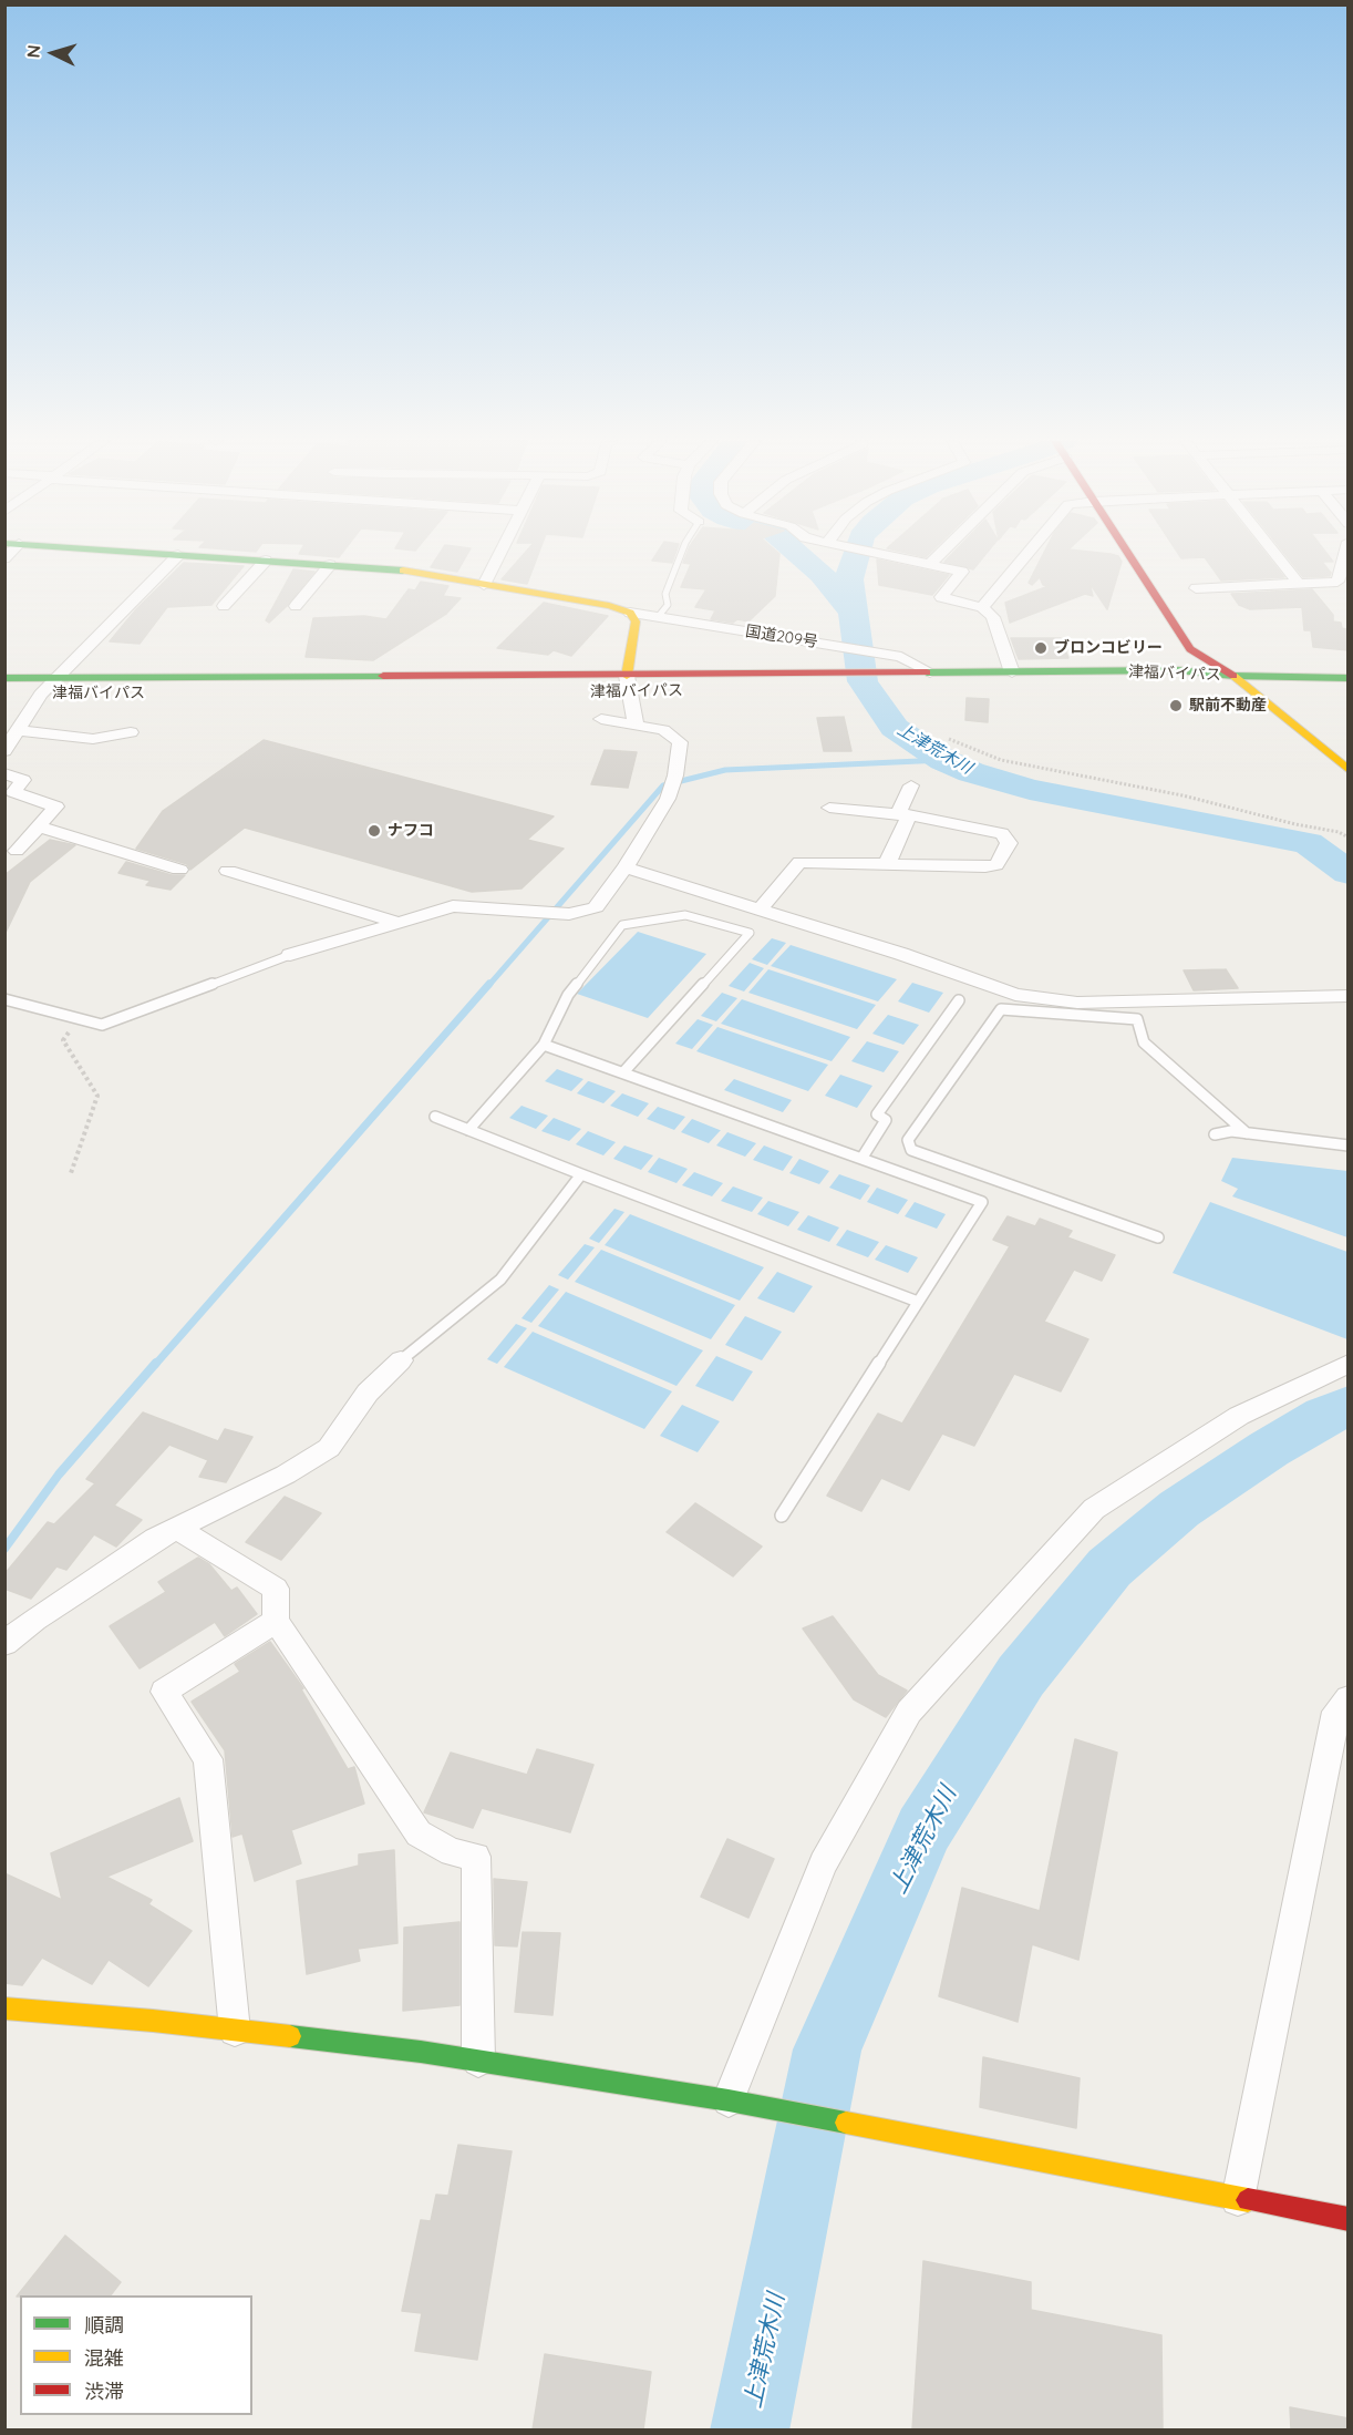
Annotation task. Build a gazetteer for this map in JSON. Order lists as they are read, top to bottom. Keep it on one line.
{"streets":{"main road":["津福バイパス"],"street":["国道209号"]},"crossings":[["国道209号","津福バイパス"]],"water":["上津荒木川"],"places":["ブロンコビリー","駅前不動産","ナフコ"],"legend":["順調","混雑","渋滞"],"north":"left"}
